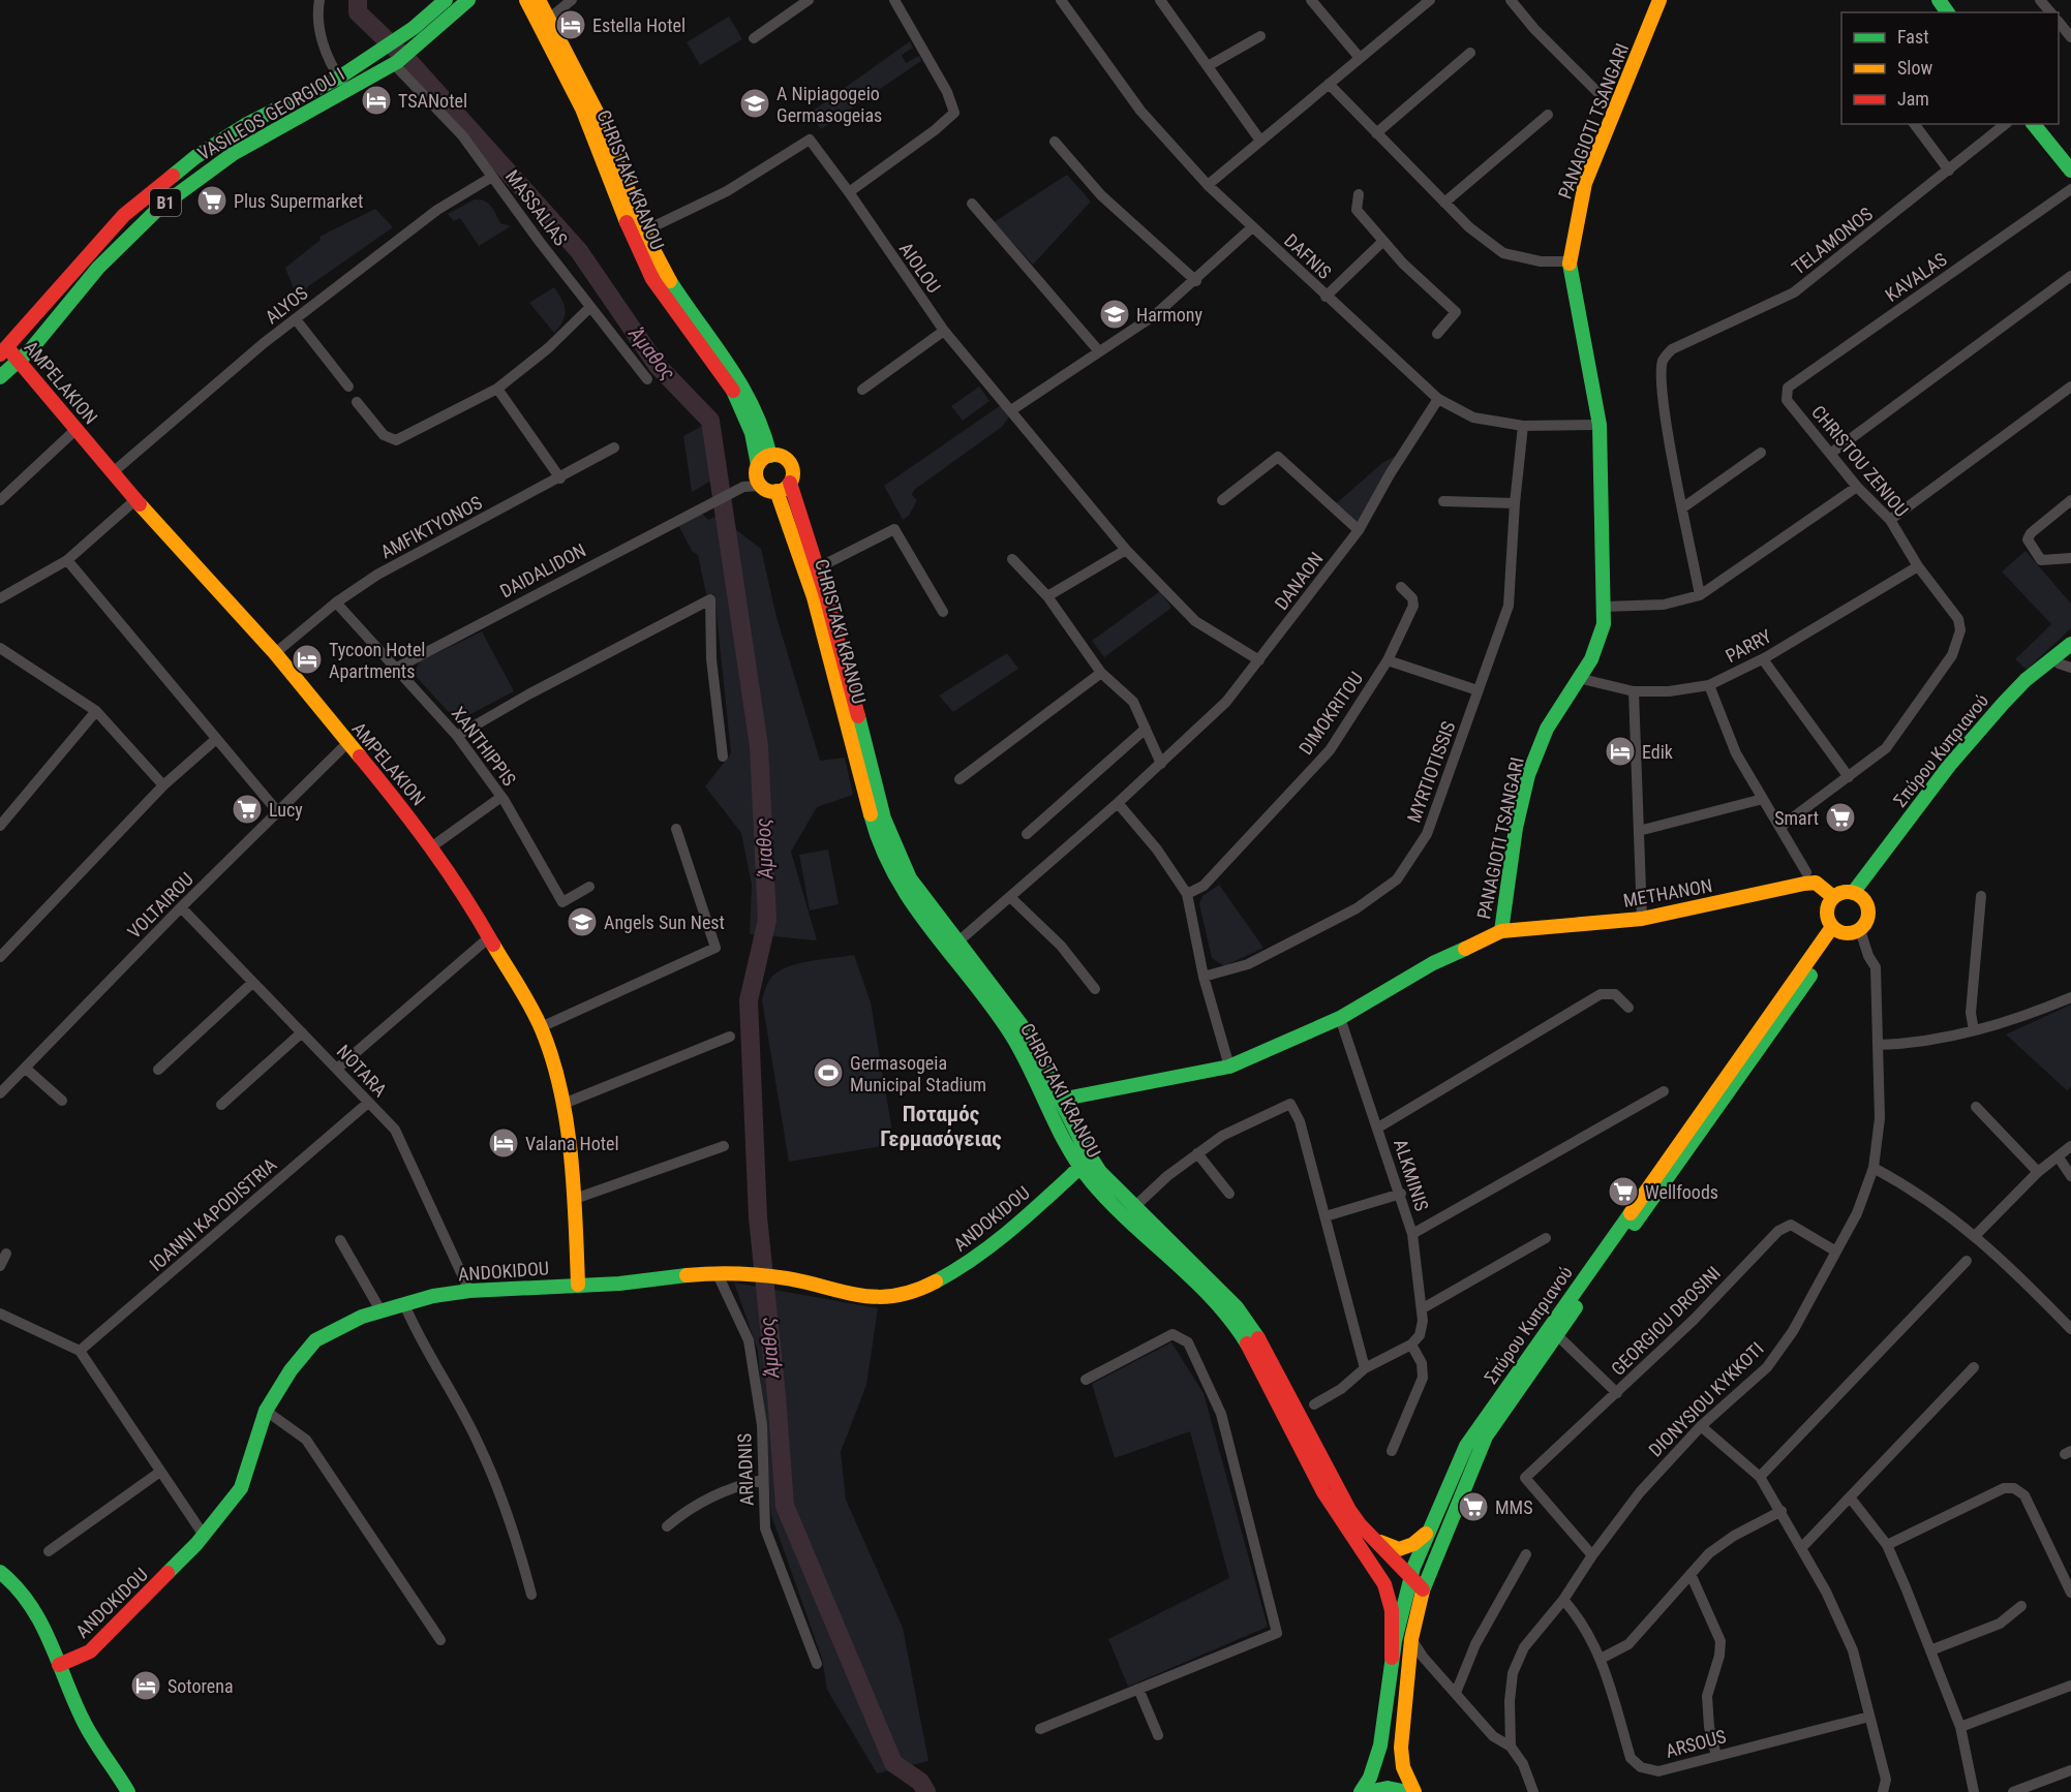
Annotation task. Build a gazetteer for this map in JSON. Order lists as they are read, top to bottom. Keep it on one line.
{"streets":{"main road":["VASILEOS GEORGIOU I","PANAGIOTI TSANGARI","CHRISTAKI KRANOU","B1","AMPELAKION","Σπύρου Κυπριανού","METHANON","ANDOKIDOU"],"street":["MASSALIAS","TELAMONOS","DAFNIS","AIOLOU","KAVALAS","ALYOS","CHRISTOU ZENIOU","AMFIKTYONOS","DAIDALIDON","DANAON","PARRY","DIMOKRITOU","XANTHIPPIS","MYRTIOTISSIS","VOLTAIROU","NOTARA","ALKMINIS","IOANNI KAPODISTRIA","GEORGIOU DROSINI","DIONYSIOU KYKKOTI","ARIADNIS","ARSOUS"]},"crossings":[["VASILEOS GEORGIOU I","MASSALIAS"],["VASILEOS GEORGIOU I","AMPELAKION"],["PANAGIOTI TSANGARI","CHRISTAKI KRANOU"],["PANAGIOTI TSANGARI","DAFNIS"],["PANAGIOTI TSANGARI","PARRY"],["PANAGIOTI TSANGARI","METHANON"],["PANAGIOTI TSANGARI","ALKMINIS"],["CHRISTAKI KRANOU","AIOLOU"],["CHRISTAKI KRANOU","DANAON"],["CHRISTAKI KRANOU","Σπύρου Κυπριανού"],["CHRISTAKI KRANOU","ANDOKIDOU"],["MASSALIAS","ALYOS"],["DAFNIS","DANAON"],["DAFNIS","MYRTIOTISSIS"],["AIOLOU","DANAON"],["KAVALAS","CHRISTOU ZENIOU"],["ALYOS","AMPELAKION"],["AMPELAKION","AMFIKTYONOS"],["AMPELAKION","VOLTAIROU"],["AMPELAKION","ANDOKIDOU"],["CHRISTOU ZENIOU","PARRY"],["AMFIKTYONOS","XANTHIPPIS"],["DAIDALIDON","XANTHIPPIS"],["Σπύρου Κυπριανού","METHANON"],["Σπύρου Κυπριανού","DIONYSIOU KYKKOTI"],["METHANON","DIONYSIOU KYKKOTI"],["VOLTAIROU","NOTARA"],["NOTARA","IOANNI KAPODISTRIA"],["NOTARA","ANDOKIDOU"],["ANDOKIDOU","ARIADNIS"],["GEORGIOU DROSINI","DIONYSIOU KYKKOTI"],["DIONYSIOU KYKKOTI","ARSOUS"]],"districts":["Ποταμός Γερμασόγειας"],"water":["Άμαθος"],"places":{"hotel":["Estella Hotel","TSANotel","Tycoon Hotel Apartments","Edik","Valana Hotel","Sotorena"],"school or university":["A Nipiagogeio Germasogeias","Harmony","Angels Sun Nest"],"supermarket":["Plus Supermarket","Lucy","Smart","Wellfoods","MMS"],"sports":["Germasogeia Municipal Stadium"]},"legend":["Fast","Slow","Jam"]}
